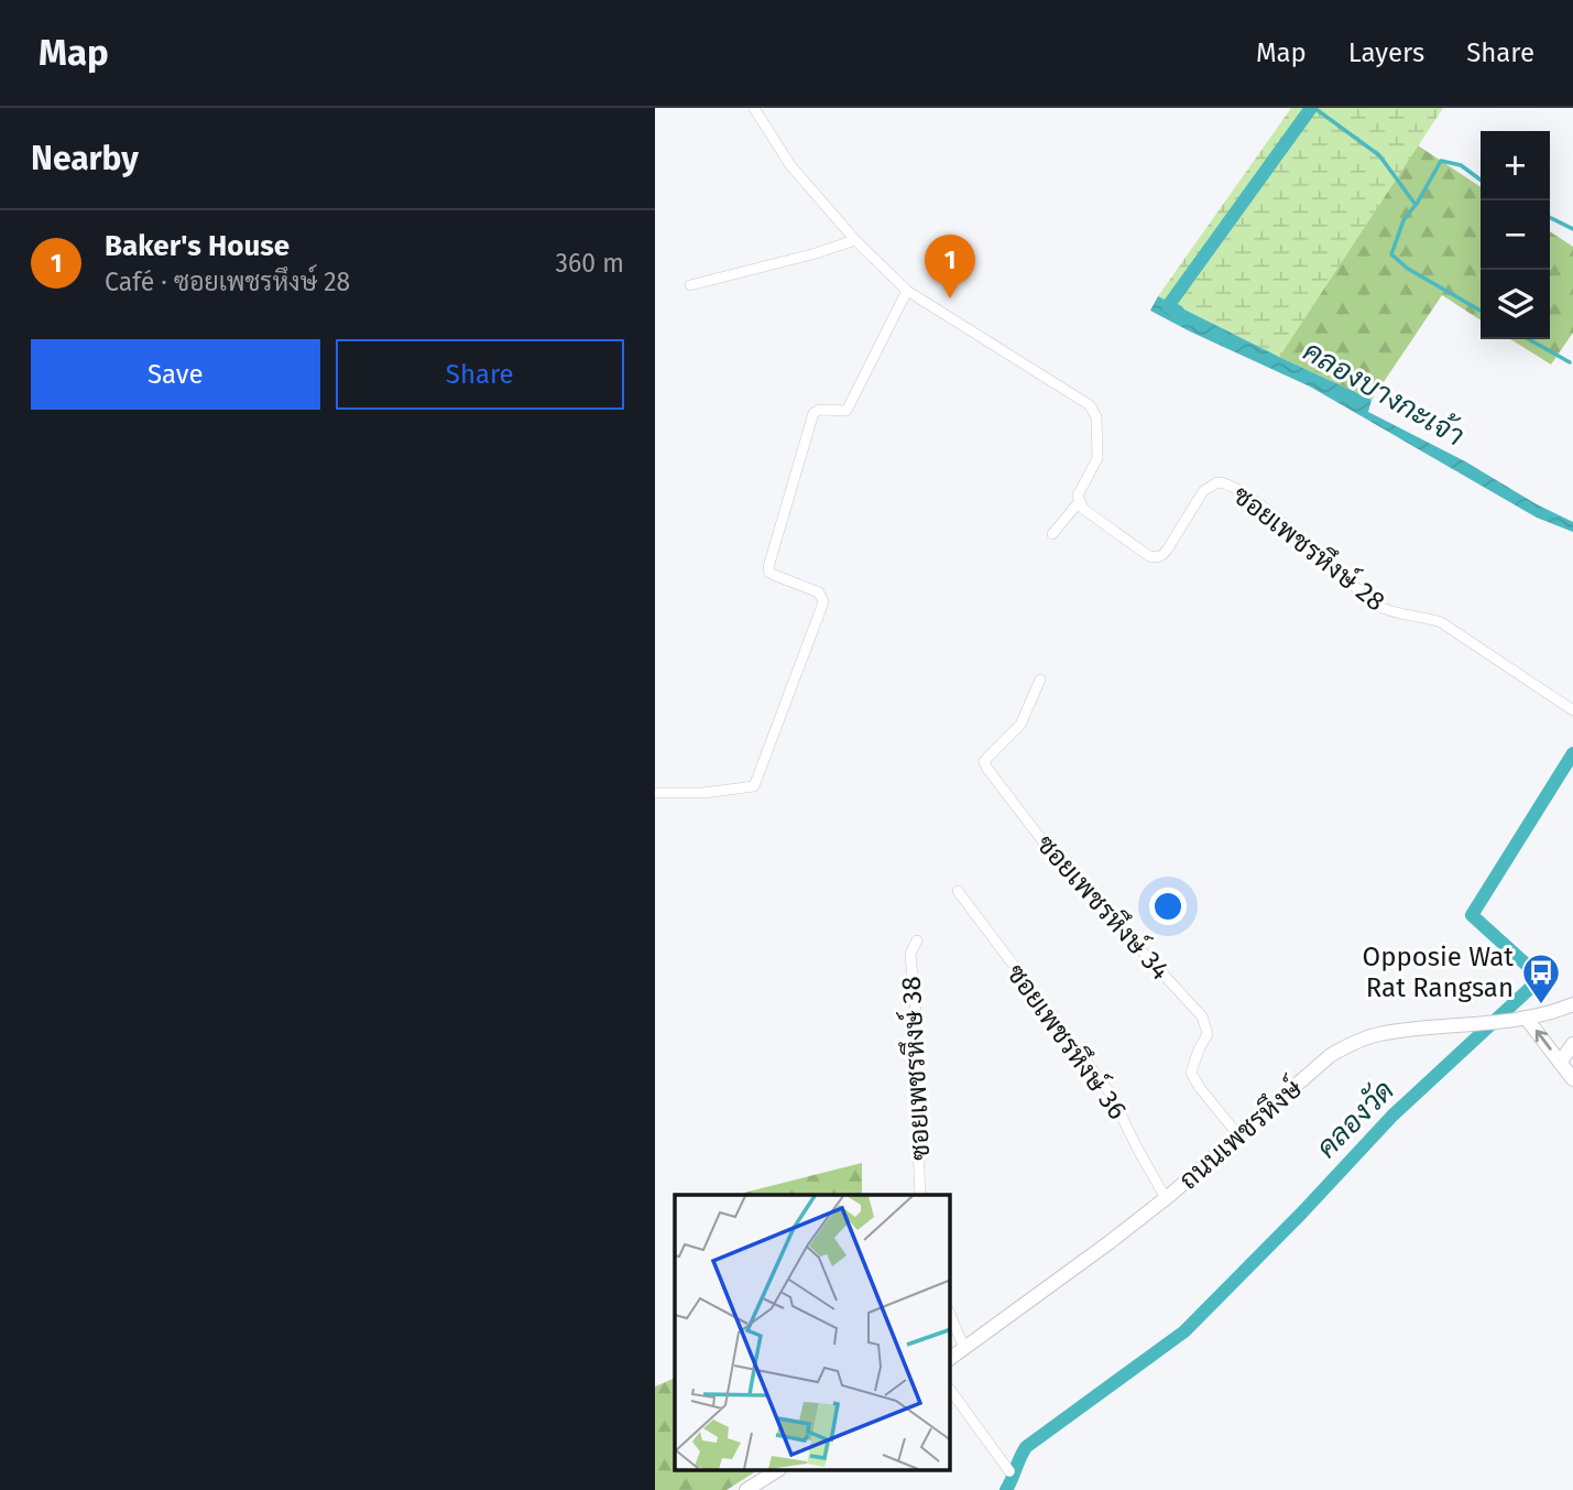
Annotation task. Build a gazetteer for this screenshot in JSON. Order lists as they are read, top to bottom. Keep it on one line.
{"streets":{"main road":["ถนนเพชรหึงษ์"],"street":["ซอยเพชรหึงษ์ 28","ซอยเพชรหึงษ์ 34","ซอยเพชรหึงษ์ 36","ซอยเพชรหึงษ์ 38"]},"crossings":[["ซอยเพชรหึงษ์ 34","ถนนเพชรหึงษ์"],["ซอยเพชรหึงษ์ 36","ถนนเพชรหึงษ์"]],"water":["คลองบางกะเจ้า","คลองวัด"],"places":{"bus stop":["Opposie Wat Rat Rangsan"]},"page":{"header":"Map","nav":["Map","Layers","Share"],"heading":"Nearby","map_buttons":["+","−"],"list":[{"mark":"1","name":"Baker's House","note":"Café · ซอยเพชรหึงษ์ 28","value":"360 m"}],"pins":"1","buttons":["Save","Share"]}}
